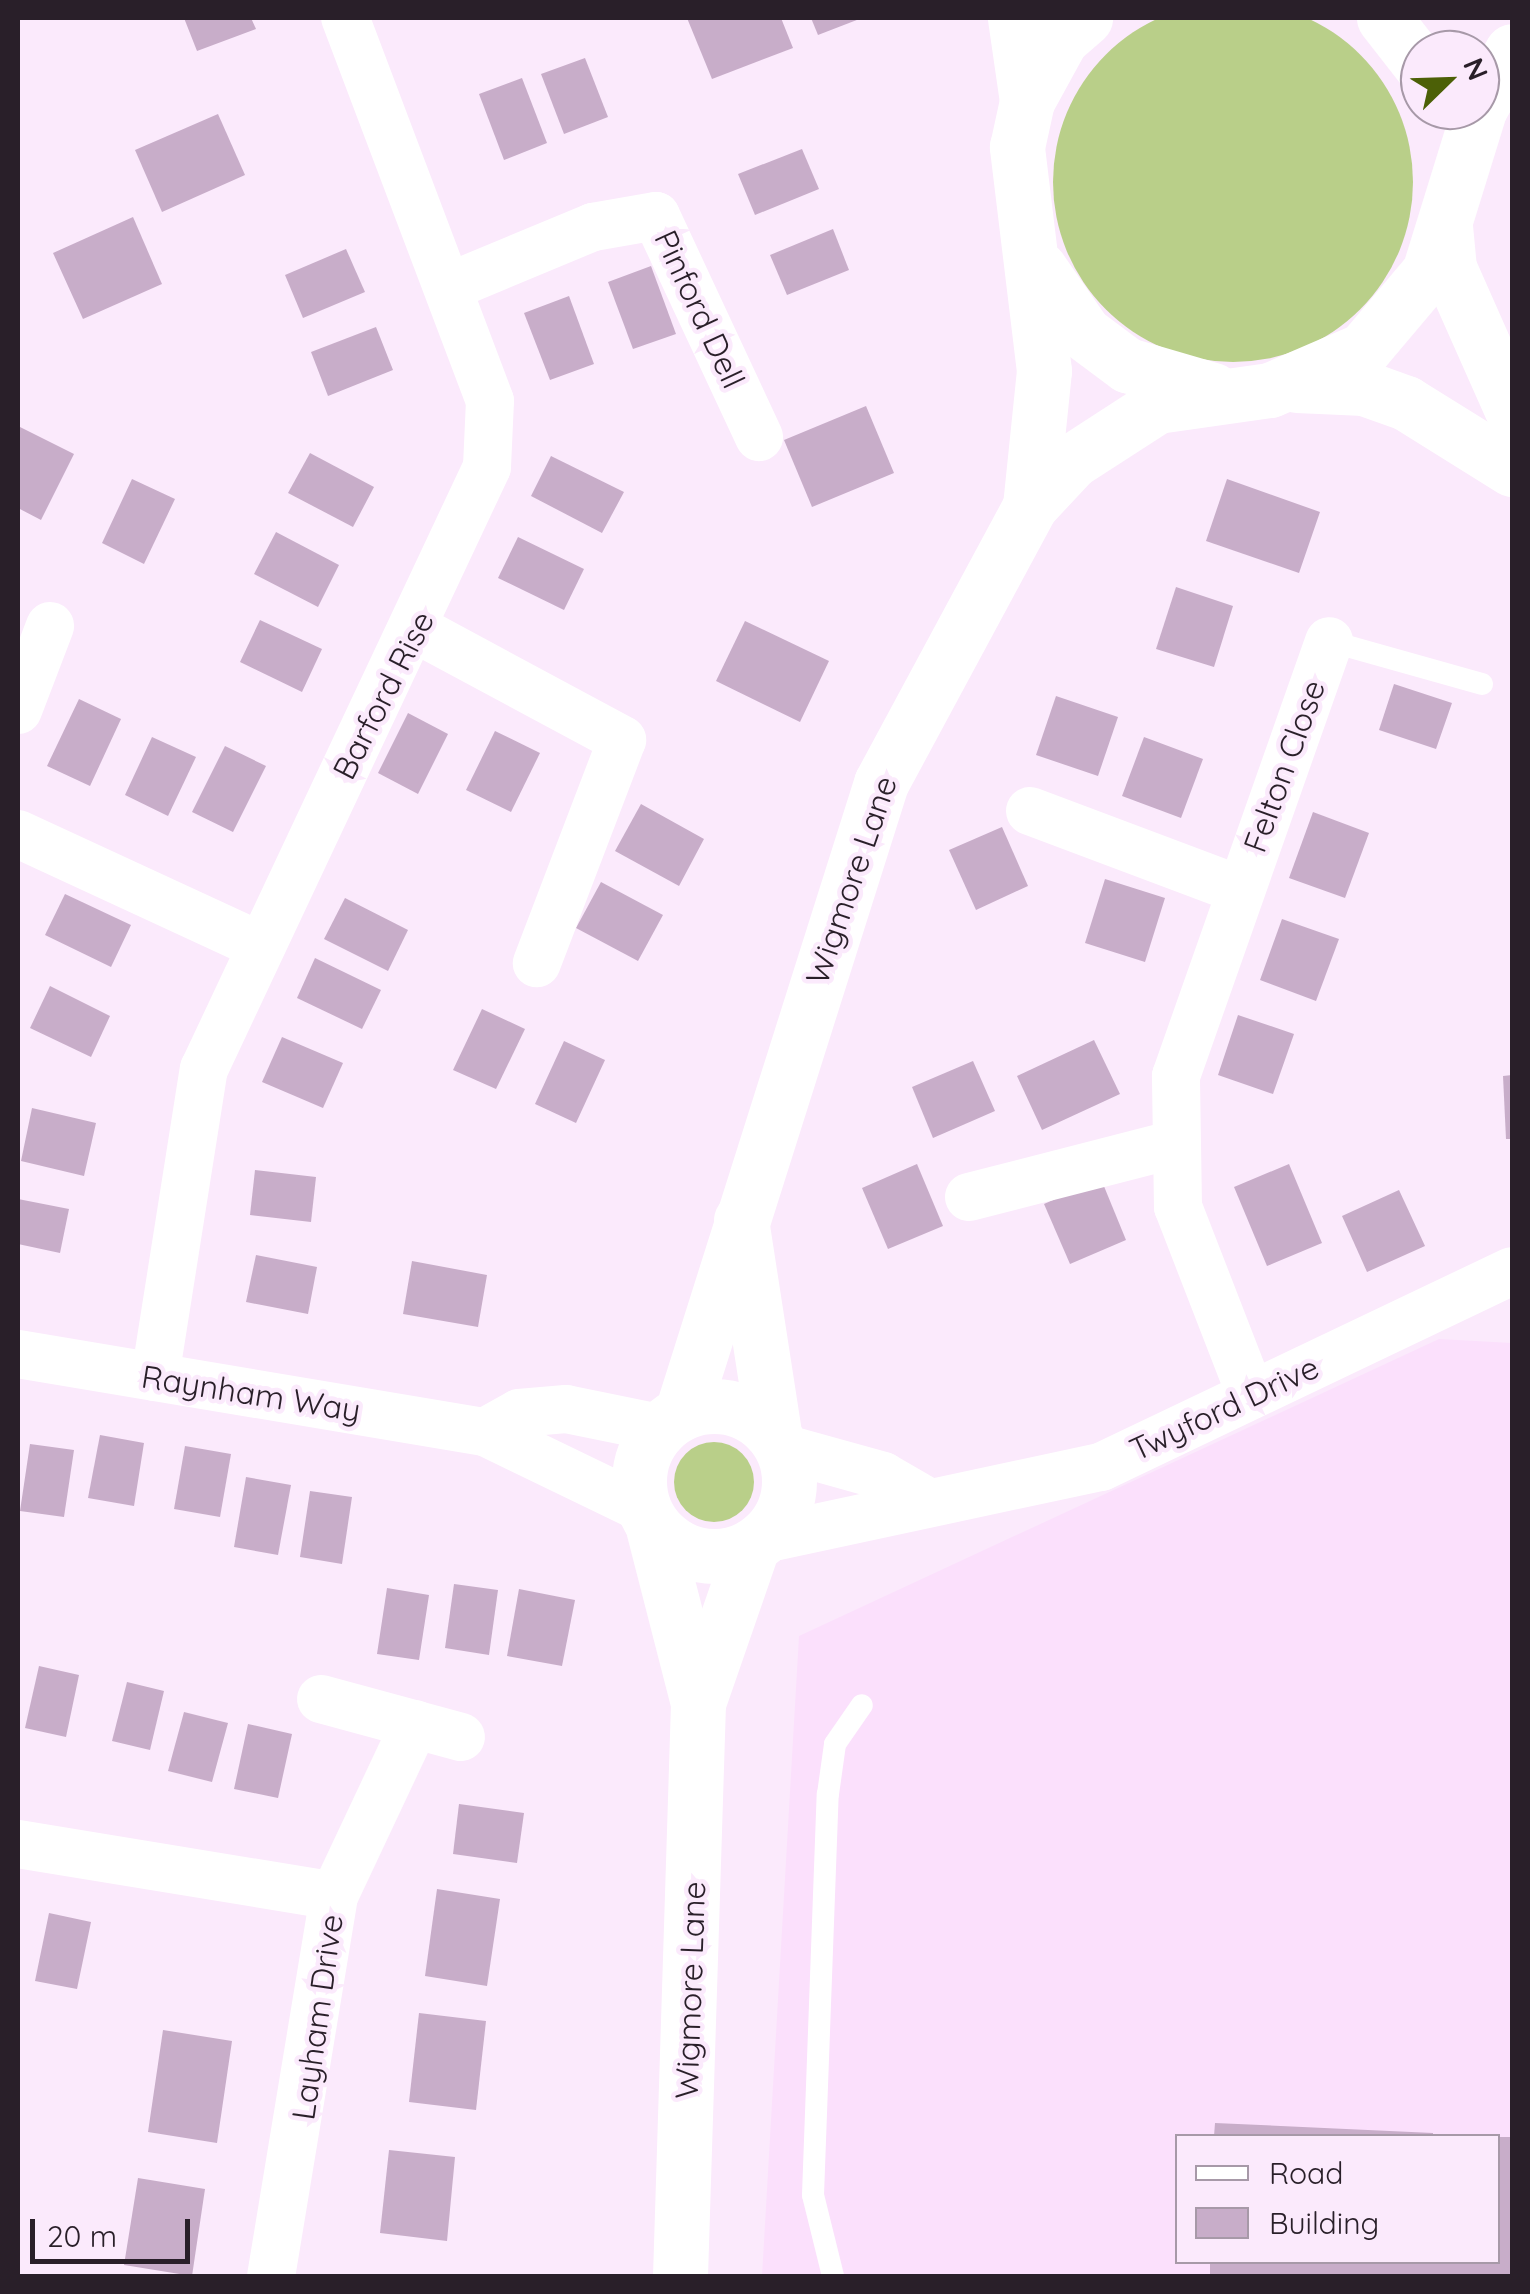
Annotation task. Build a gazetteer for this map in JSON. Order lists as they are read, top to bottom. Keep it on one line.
{"streets":{"street":["Pinford Dell","Barford Rise","Felton Close","Wigmore Lane","Raynham Way","Twyford Drive","Layham Drive"]},"crossings":[["Pinford Dell","Barford Rise"],["Barford Rise","Raynham Way"],["Felton Close","Twyford Drive"],["Wigmore Lane","Raynham Way"],["Wigmore Lane","Twyford Drive"],["Raynham Way","Twyford Drive"]],"legend":["Road","Building"],"scale_bar":"20 m","north":"top right"}
